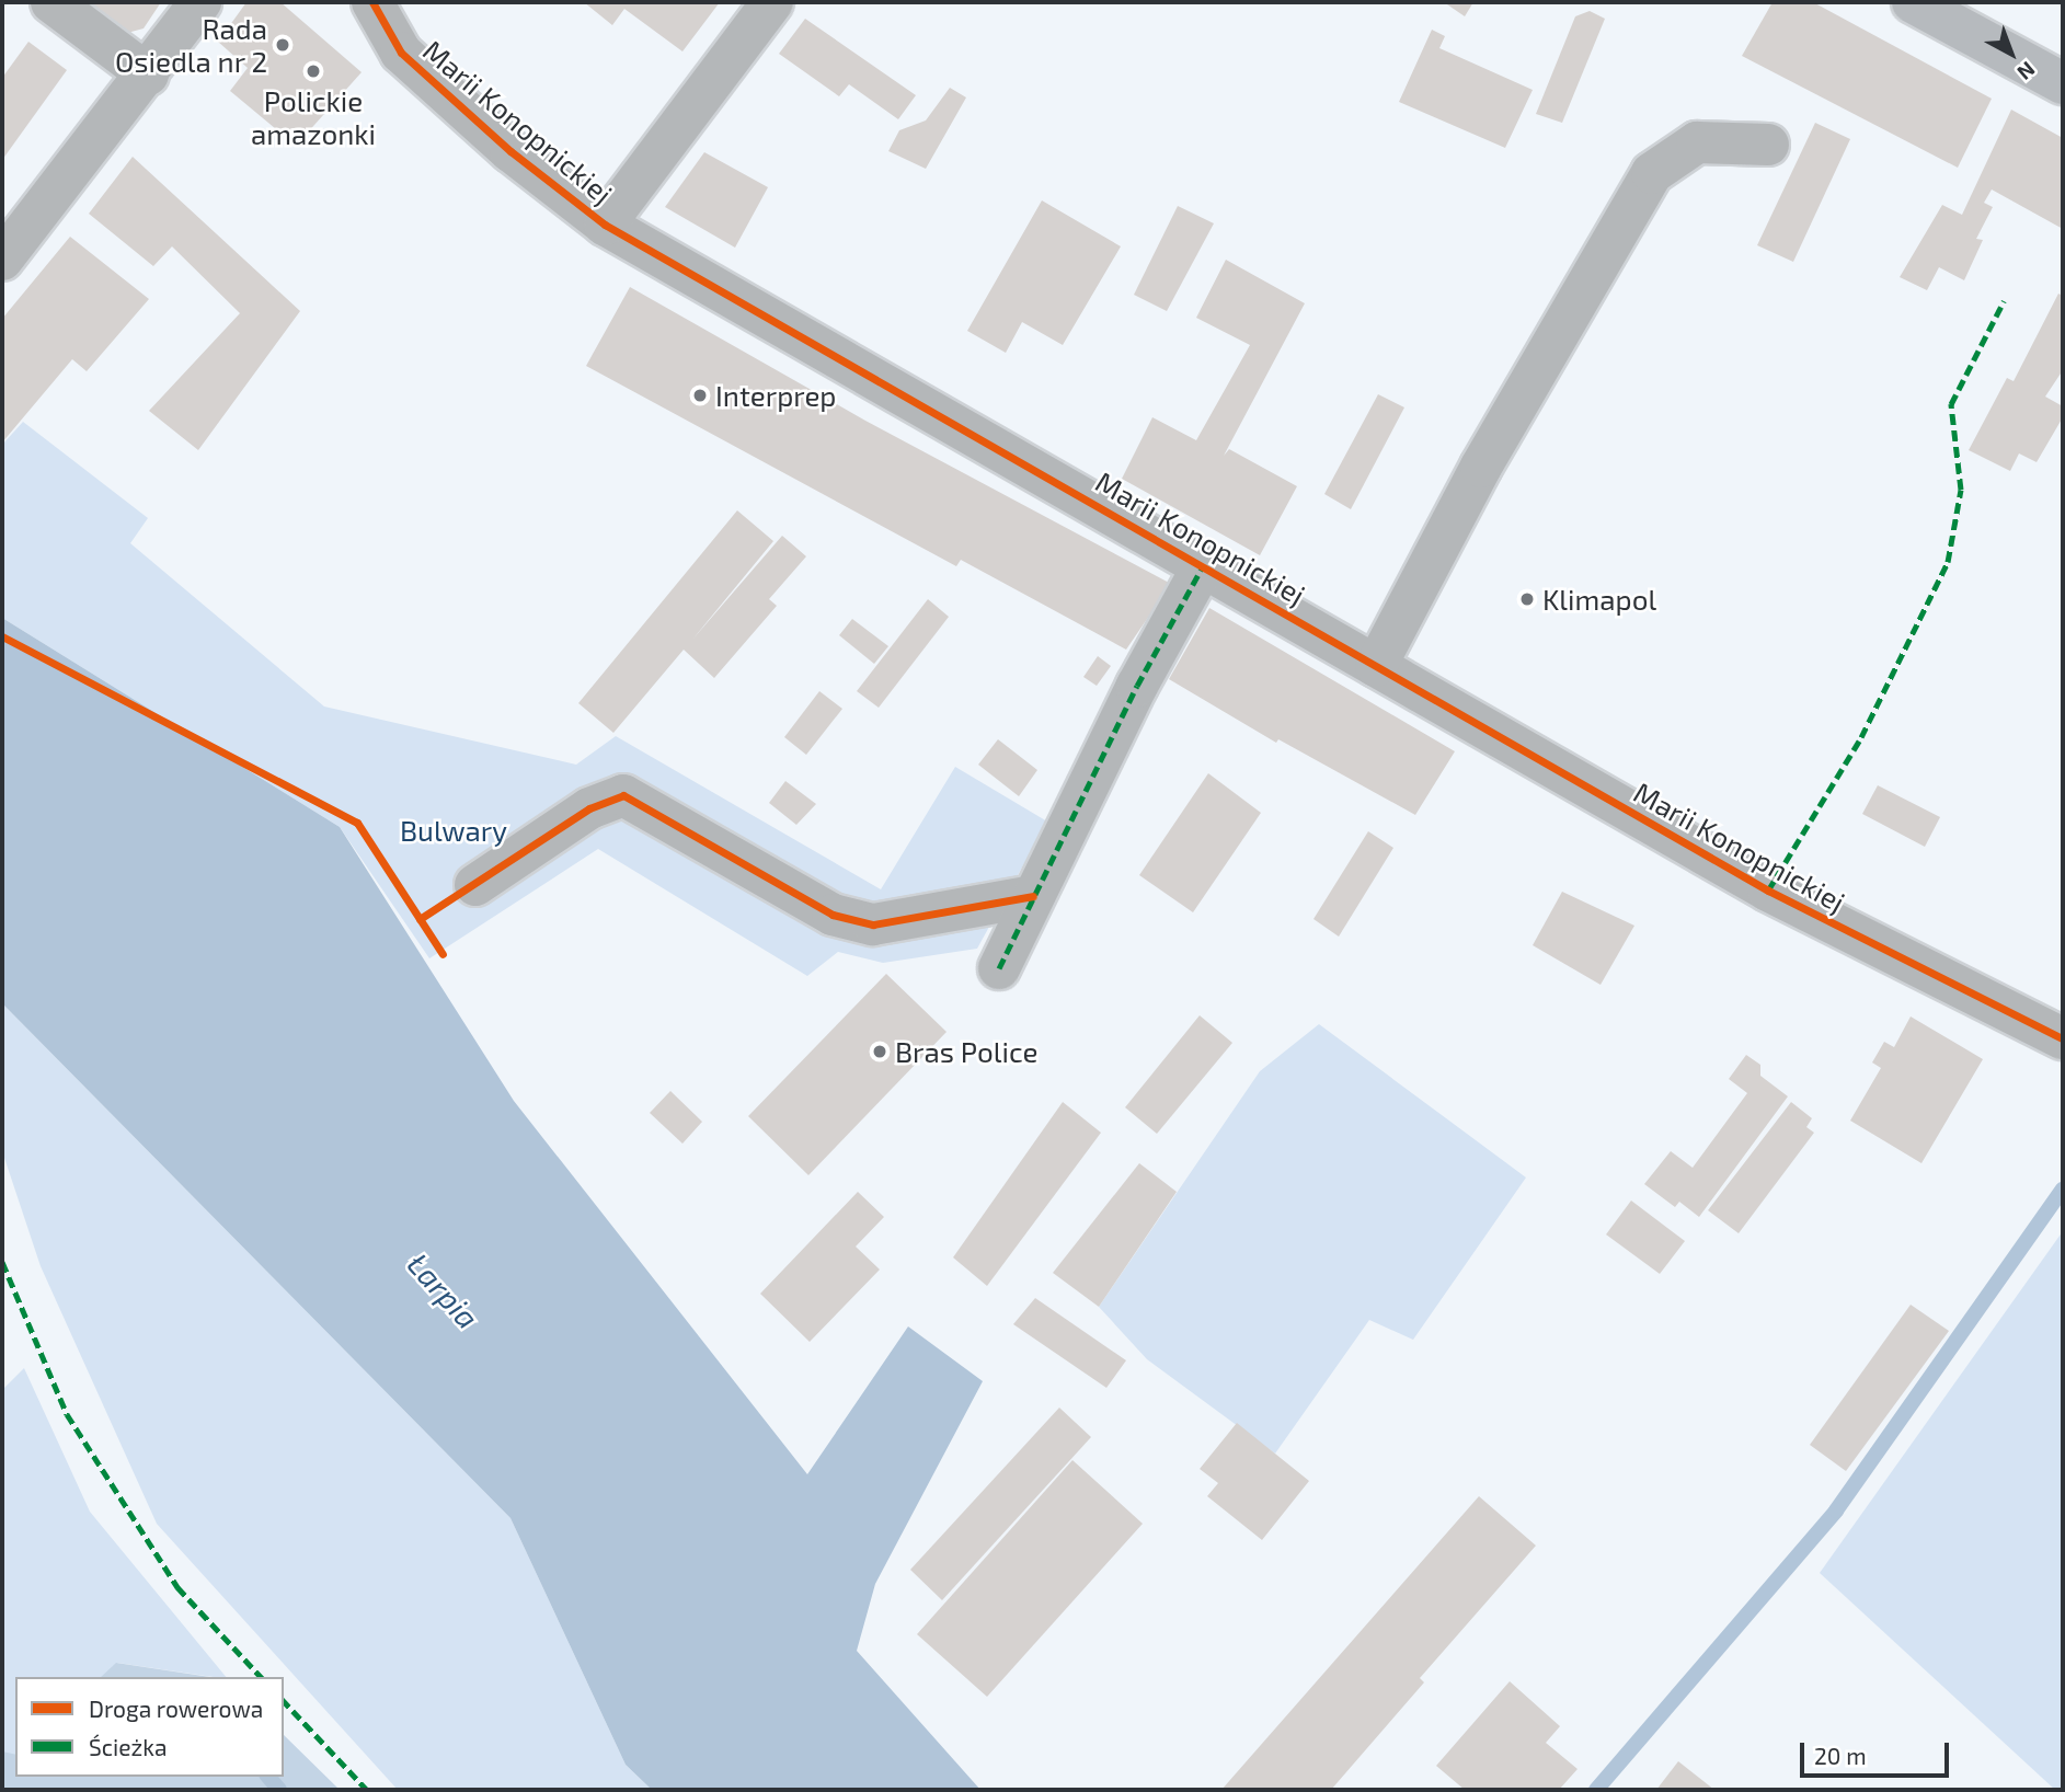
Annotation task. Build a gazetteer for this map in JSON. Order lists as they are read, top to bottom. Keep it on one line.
{"streets":{"street":["Marii Konopnickiej"]},"water":["Łarpia"],"parks":["Bulwary"],"places":["Rada Osiedla nr 2","Polickie amazonki","Interprep","Klimapol","Bras Police"],"legend":["Droga rowerowa","Ścieżka"],"scale_bar":"20 m","north":"bottom right"}
